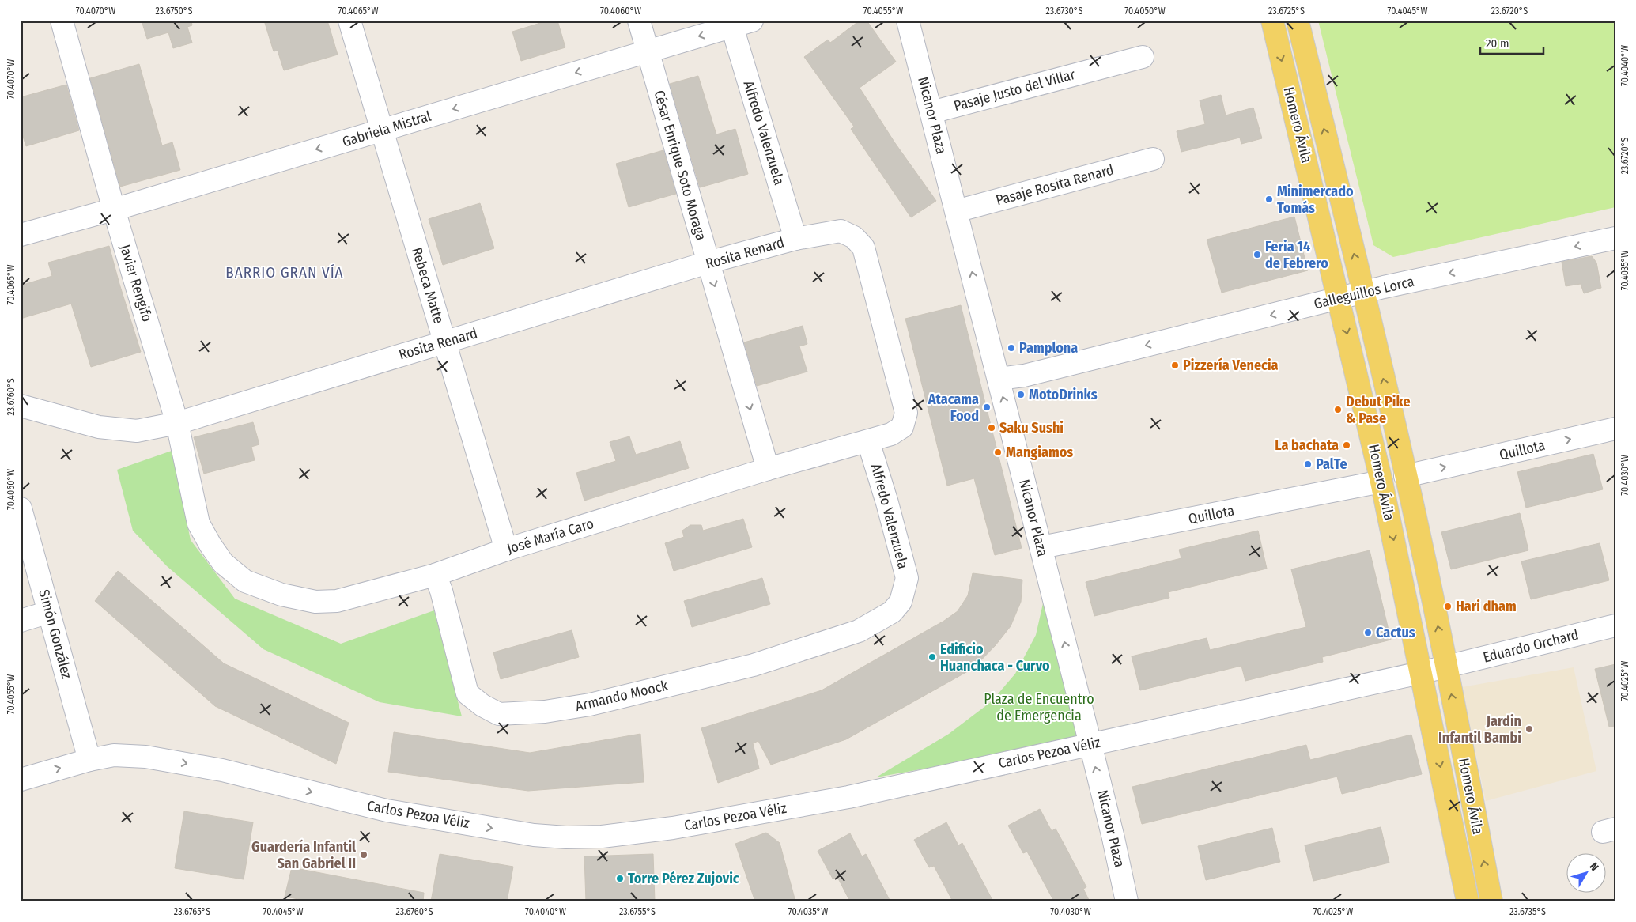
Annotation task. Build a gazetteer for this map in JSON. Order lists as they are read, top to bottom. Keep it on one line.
{"streets":{"main road":["Homero Ávila"],"street":["Pasaje Justo del Villar","Nicanor Plaza","Gabriela Mistral","Alfredo Valenzuela","César Enrique Soto Moraga","Pasaje Rosita Renard","Rosita Renard","Javier Rengifo","Rebeca Matte","Galleguillos Lorca","Quillota","José María Caro","Simón González","Eduardo Orchard","Armando Moock","Carlos Pezoa Véliz"]},"crossings":[["Pasaje Justo del Villar","Nicanor Plaza"],["Nicanor Plaza","Pasaje Rosita Renard"],["Nicanor Plaza","Galleguillos Lorca"],["Nicanor Plaza","Quillota"],["Nicanor Plaza","Carlos Pezoa Véliz"],["Homero Ávila","Galleguillos Lorca"],["Homero Ávila","Quillota"],["Homero Ávila","Eduardo Orchard"],["Homero Ávila","Carlos Pezoa Véliz"],["Gabriela Mistral","Alfredo Valenzuela"],["Gabriela Mistral","César Enrique Soto Moraga"],["Gabriela Mistral","Javier Rengifo"],["Gabriela Mistral","Rebeca Matte"],["Alfredo Valenzuela","Rosita Renard"],["Alfredo Valenzuela","José María Caro"],["Alfredo Valenzuela","Armando Moock"],["César Enrique Soto Moraga","Rosita Renard"],["César Enrique Soto Moraga","José María Caro"],["Rosita Renard","Javier Rengifo"],["Rosita Renard","Rebeca Matte"],["Rosita Renard","José María Caro"],["Javier Rengifo","José María Caro"],["Rebeca Matte","José María Caro"],["José María Caro","Armando Moock"],["Simón González","Carlos Pezoa Véliz"],["Eduardo Orchard","Carlos Pezoa Véliz"]],"one_way":["Nicanor Plaza","Gabriela Mistral","César Enrique Soto Moraga","Galleguillos Lorca","Quillota","Carlos Pezoa Véliz"],"districts":["BARRIO GRAN VÍA"],"parks":["Plaza de Encuentro de Emergencia"],"places":["Minimercado Tomás","Feria 14 de Febrero","Pamplona","Pizzería Venecia","MotoDrinks","Atacama Food","Debut Pike & Pase","Saku Sushi","La bachata","Mangiamos","PalTe","Hari dham","Cactus","Edificio Huanchaca - Curvo","Jardin Infantil Bambi","Guardería Infantil San Gabriel II","Torre Pérez Zujovic"],"scale_bar":"20 m","north":"top right","coordinates":["70.4070°W","23.6750°S","70.4065°W","70.4060°W","70.4055°W","23.6730°S","70.4050°W","23.6725°S","70.4045°W","23.6720°S","70.4040°W","70.4035°W","23.6760°S","70.4030°W","70.4025°W","23.6765°S","23.6755°S","23.6735°S"]}
